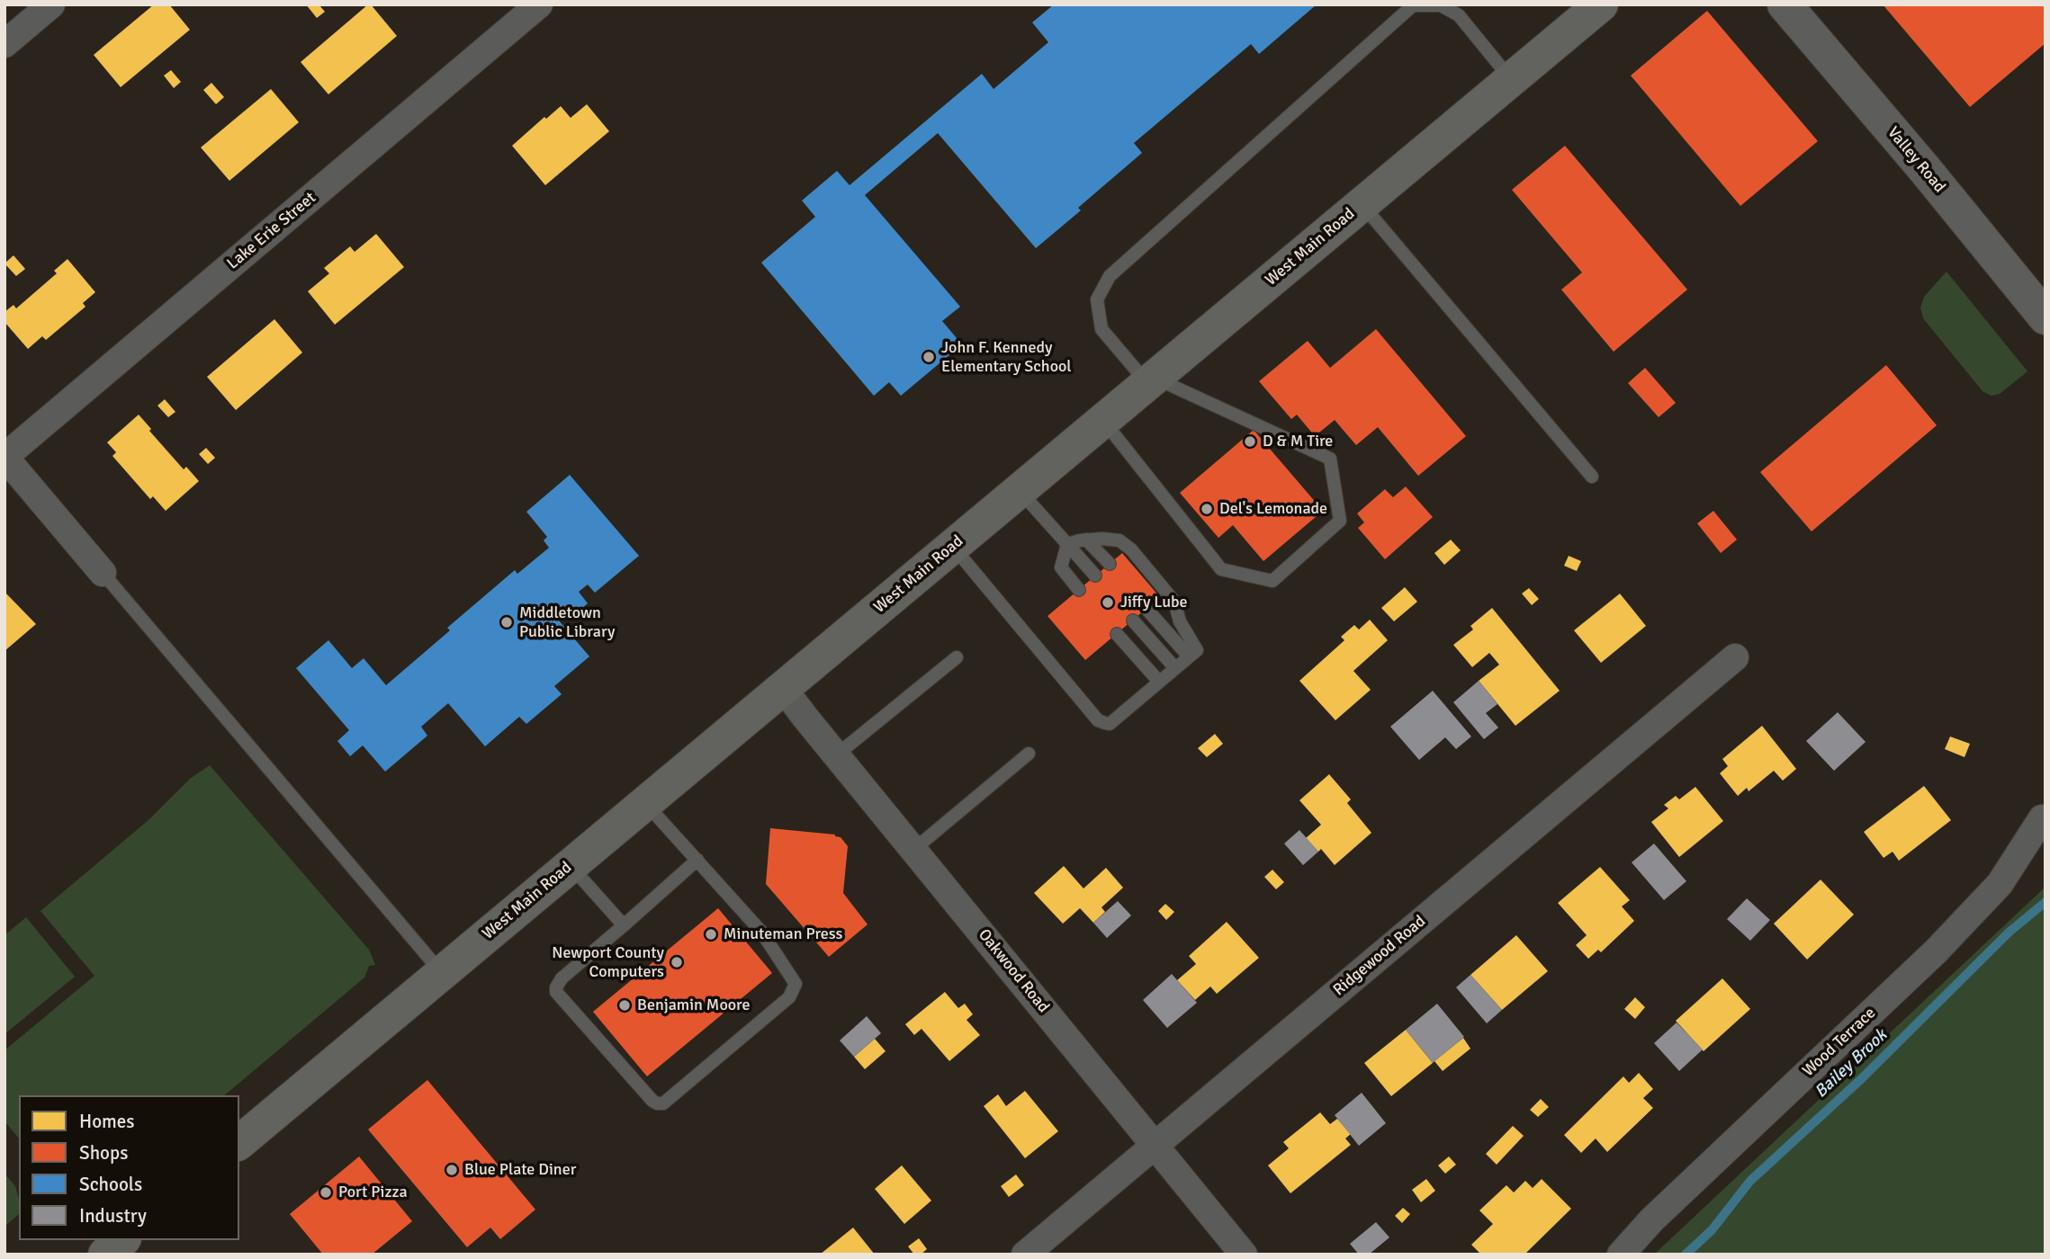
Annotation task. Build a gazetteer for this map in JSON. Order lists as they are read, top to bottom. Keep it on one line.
{"streets":{"highway":["West Main Road"],"main road":["Valley Road"],"street":["Lake Erie Street","Ridgewood Road","Oakwood Road","Wood Terrace"]},"crossings":[["West Main Road","Oakwood Road"],["Ridgewood Road","Oakwood Road"]],"water":["Bailey Brook"],"places":["John F. Kennedy Elementary School","D & M Tire","Del's Lemonade","Jiffy Lube","Middletown Public Library","Minuteman Press","Newport County Computers","Benjamin Moore","Blue Plate Diner","Port Pizza"],"legend":["Homes","Shops","Schools","Industry"]}
